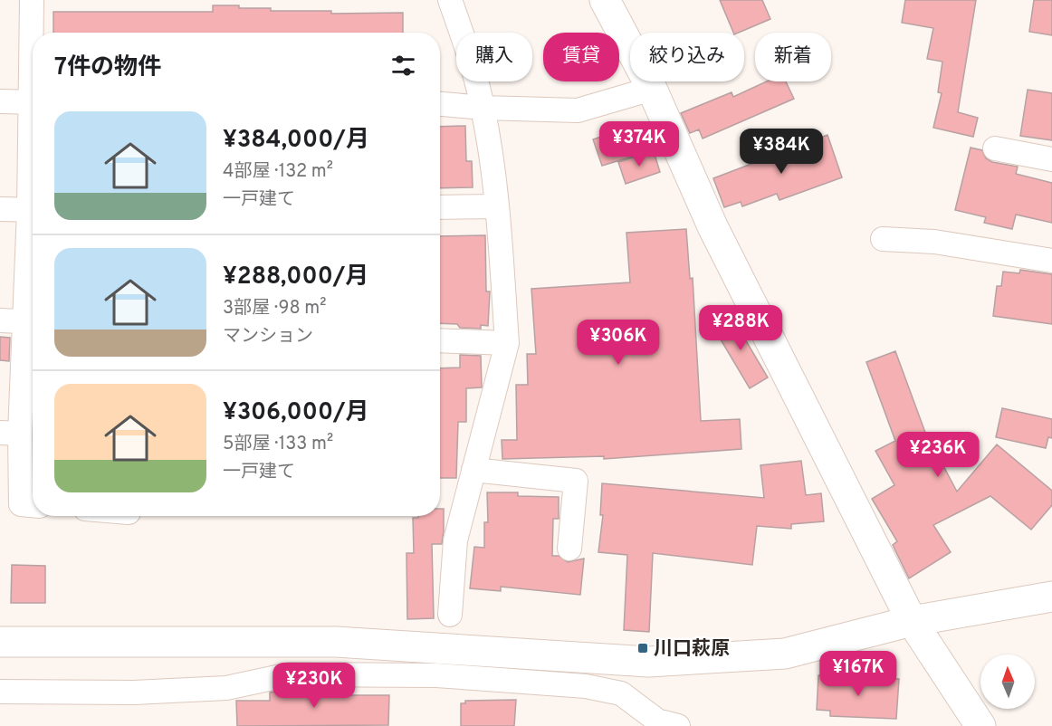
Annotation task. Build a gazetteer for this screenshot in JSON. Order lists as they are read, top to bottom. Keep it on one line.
{"places":{"transit":["川口萩原"]},"north":"top","page":{"chip":["購入","賃貸","絞り込み","新着"],"heading":"7件の物件","list":[{"name":"¥384,000/月","note":"4部屋 · 132 m² · 一戸建て"},{"name":"¥288,000/月","note":"3部屋 · 98 m² · マンション"},{"name":"¥306,000/月","note":"5部屋 · 133 m² · 一戸建て"}],"price":["¥374K","¥384K","¥288K","¥306K","¥236K","¥167K","¥230K"]}}
